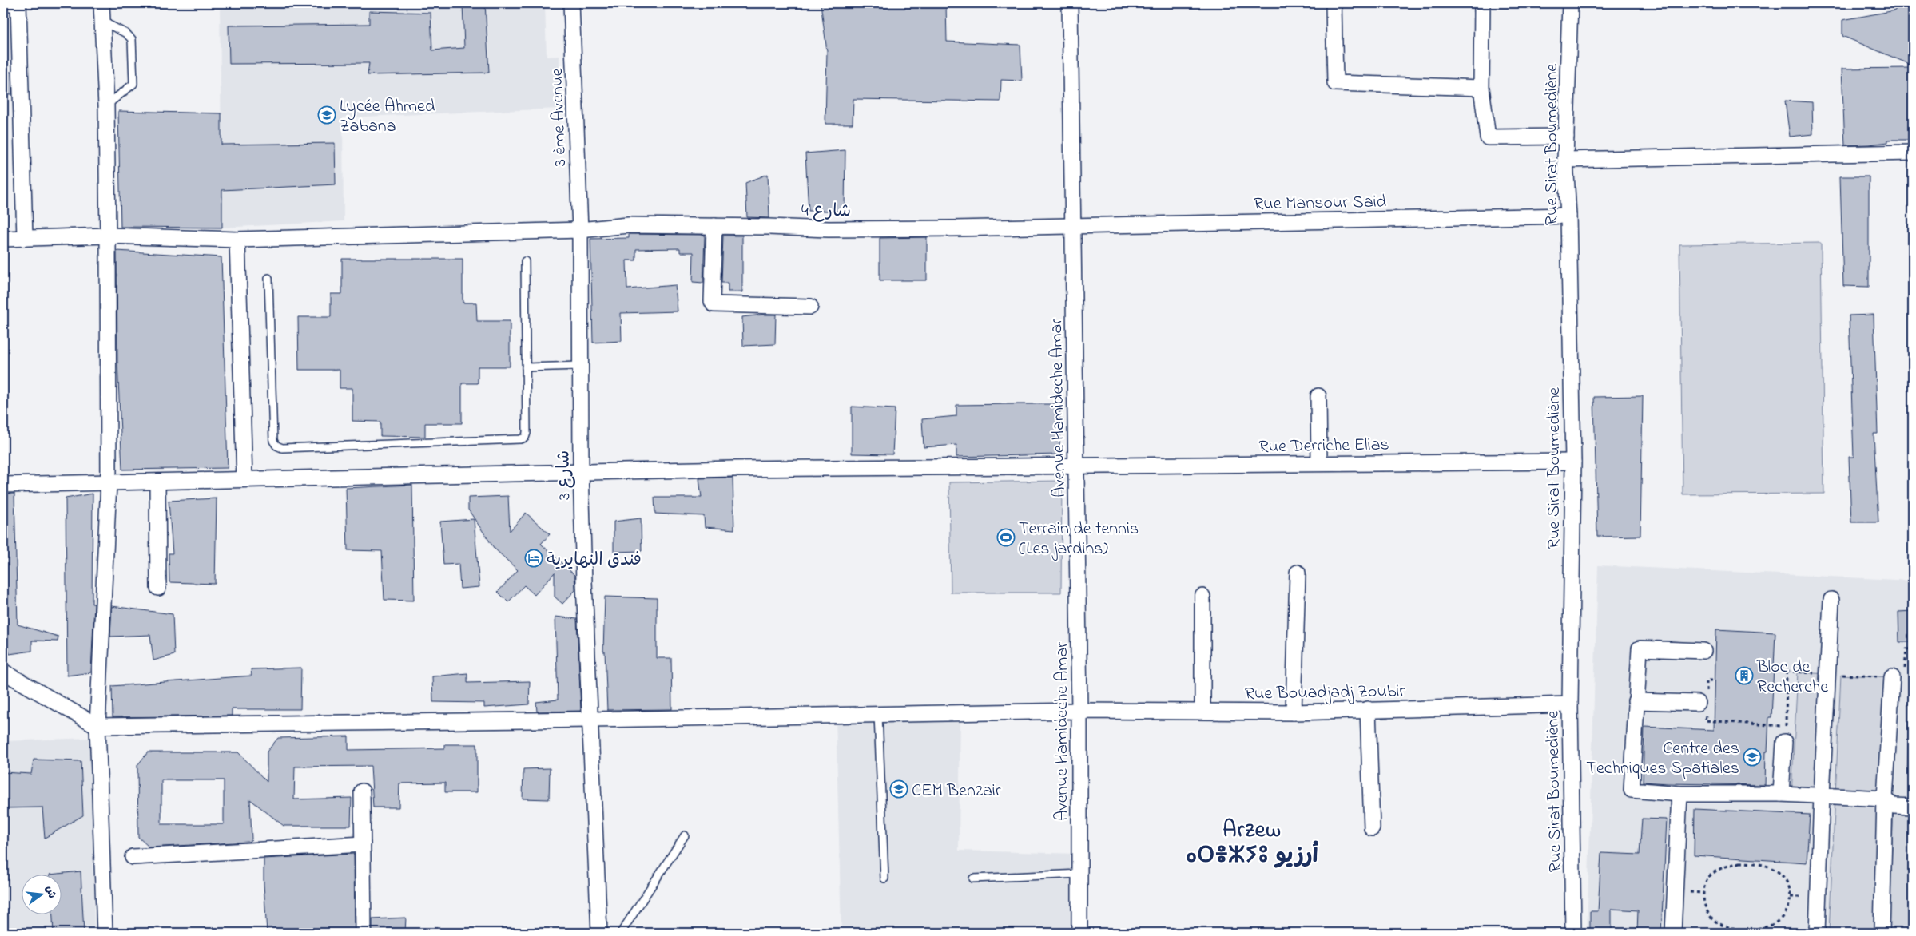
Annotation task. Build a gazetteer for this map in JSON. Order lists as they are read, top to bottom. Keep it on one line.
{"streets":{"street":["3 ème Avenue","Rue Sirat Boumediène","Rue Mansour Said","شارع 4","Avenue Hamideche Amar","Rue Derriche Elias","شارع 3","Rue Bouadjadj Zoubir"]},"crossings":[["3 ème Avenue","شارع 4"],["3 ème Avenue","شارع 3"],["Rue Sirat Boumediène","Rue Mansour Said"],["Rue Sirat Boumediène","Rue Derriche Elias"],["Rue Sirat Boumediène","Rue Bouadjadj Zoubir"],["Rue Mansour Said","شارع 4"],["Rue Mansour Said","Avenue Hamideche Amar"],["شارع 4","Avenue Hamideche Amar"],["شارع 4","شارع 3"],["Avenue Hamideche Amar","Rue Derriche Elias"],["Avenue Hamideche Amar","Rue Bouadjadj Zoubir"],["Rue Derriche Elias","شارع 3"],["شارع 3","Rue Bouadjadj Zoubir"]],"districts":["Arzew ⴰⵔⴻⵣⵢⵓ أرزيو"],"places":{"school or university":["Lycée Ahmed Zabana","Centre des Techniques Spatiales","CEM Benzair"],"sports":["Terrain de tennis (Les jardins)"],"hotel":["فندق النهايرية"],"building":["Bloc de Recherche"]},"north":"right"}
